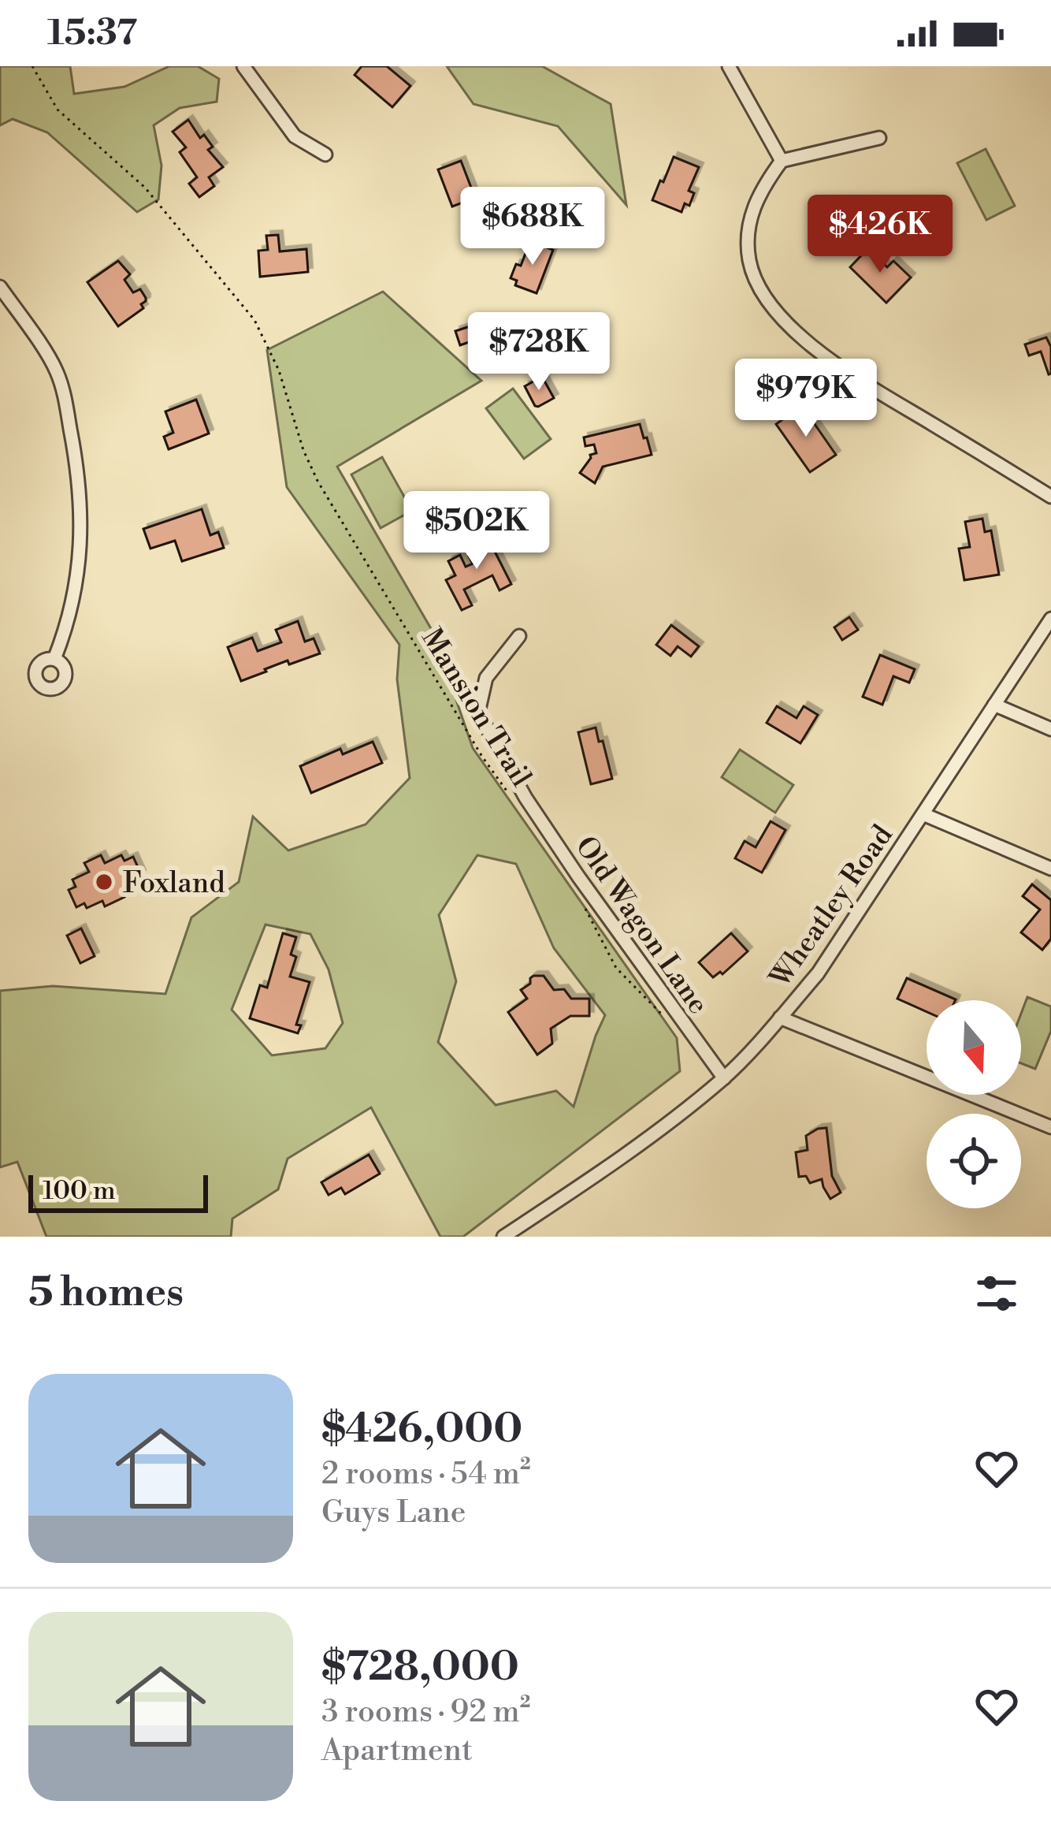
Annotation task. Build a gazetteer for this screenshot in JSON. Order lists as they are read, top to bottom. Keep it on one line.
{"streets":{"street":["Wheatley Road","Old Wagon Lane"],"path":["Mansion Trail"]},"crossings":[["Mansion Trail","Old Wagon Lane"],["Wheatley Road","Old Wagon Lane"]],"places":["Foxland"],"scale_bar":"100 m","north":"bottom","page":{"status":"15:37","price":["$688K","$426K","$728K","$979K","$502K"],"scale":"100 m","heading":"5 homes","list":[{"name":"$426,000","note":"2 rooms · 54 m² · Guys Lane"},{"name":"$728,000","note":"3 rooms · 92 m² · Apartment"}]}}
